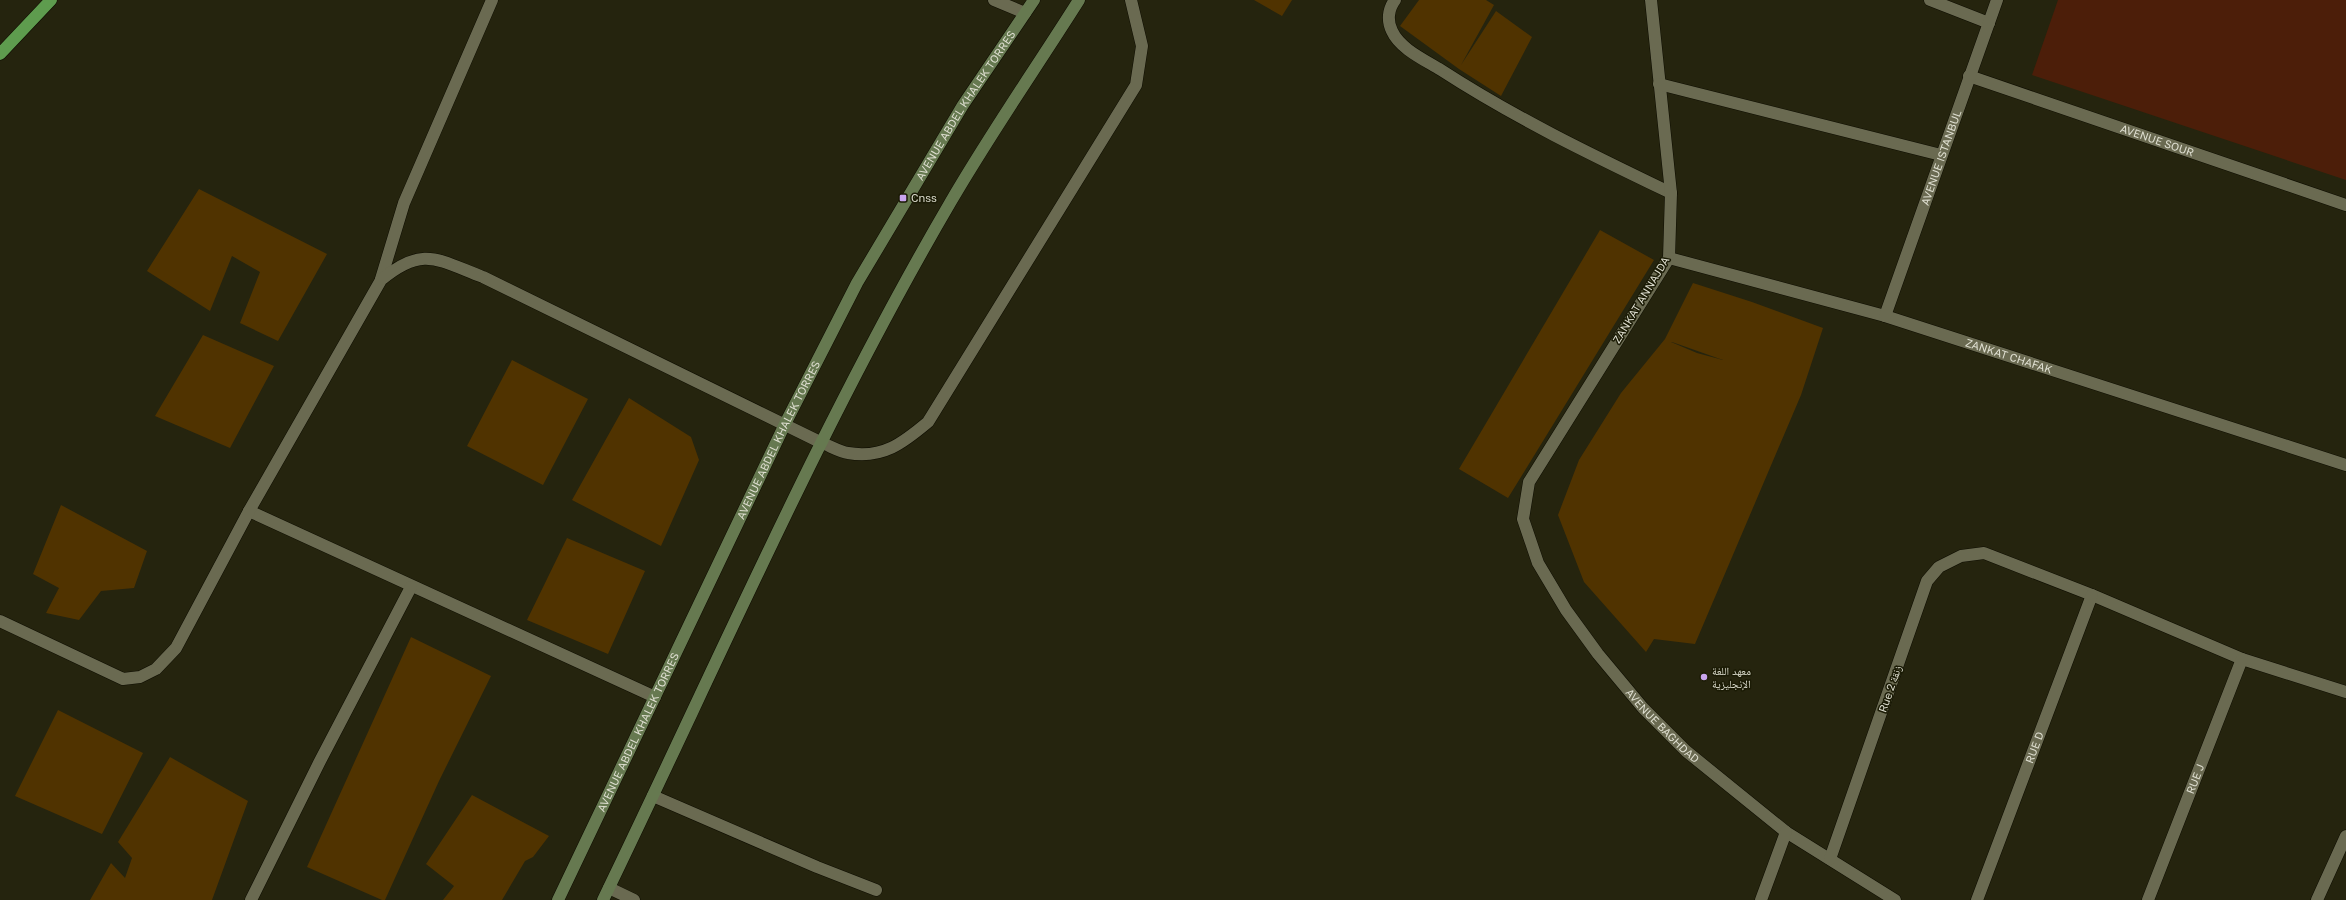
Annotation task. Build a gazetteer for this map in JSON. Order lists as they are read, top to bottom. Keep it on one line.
{"streets":{"main road":["AVENUE ABDEL KHALEK TORRES"],"street":["AVENUE SOUR","AVENUE ISTANBUL","ZANKAT ANNAJDA","ZANKAT CHAFAK","Rue 2 زنقة","AVENUE BAGHDAD","RUE D","RUE J"]},"crossings":[["AVENUE SOUR","AVENUE ISTANBUL"],["AVENUE ISTANBUL","ZANKAT CHAFAK"],["ZANKAT ANNAJDA","ZANKAT CHAFAK"],["ZANKAT ANNAJDA","AVENUE BAGHDAD"],["Rue 2 زنقة","AVENUE BAGHDAD"],["Rue 2 زنقة","RUE D"]],"places":{"transit":["Cnss"],"other":["معهد اللغة الإنجليزية"]}}
